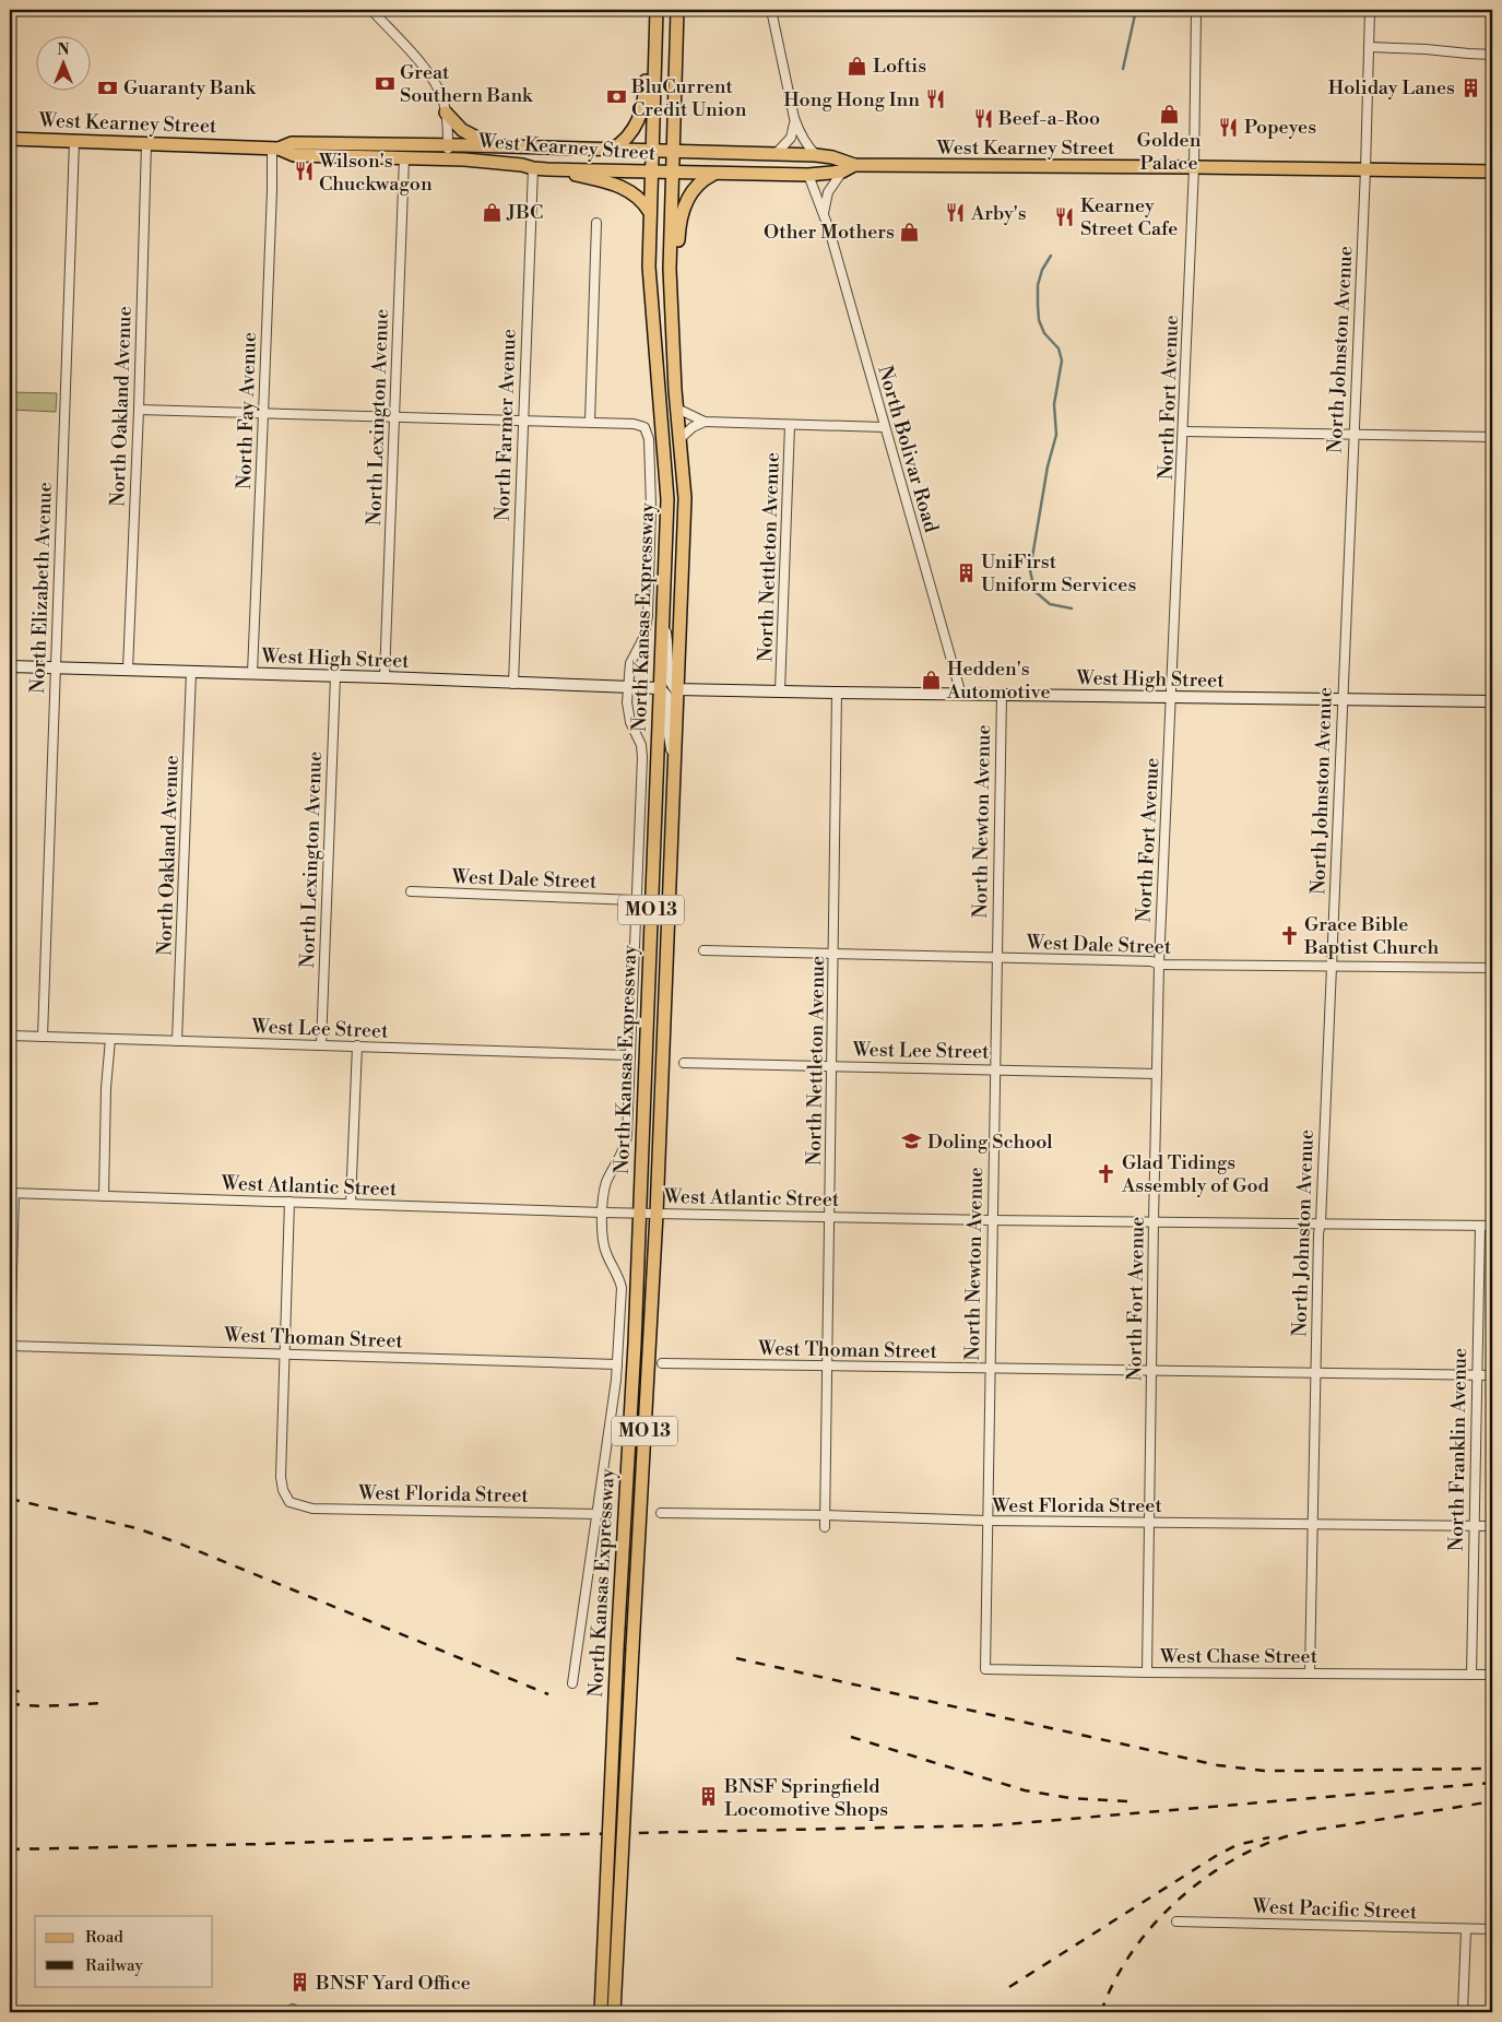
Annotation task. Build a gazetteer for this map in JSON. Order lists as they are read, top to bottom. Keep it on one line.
{"streets":{"main road":["West Kearney Street","North Kansas Expressway","MO 13"],"street":["North Johnston Avenue","North Fort Avenue","North Oakland Avenue","North Fay Avenue","North Lexington Avenue","North Farmer Avenue","North Bolivar Road","North Nettleton Avenue","North Elizabeth Avenue","West High Street","North Newton Avenue","West Dale Street","West Lee Street","West Atlantic Street","West Thoman Street","North Franklin Avenue","West Florida Street","West Chase Street","West Pacific Street"]},"crossings":[["West Kearney Street","North Johnston Avenue"],["West Kearney Street","North Fort Avenue"],["West Kearney Street","North Oakland Avenue"],["West Kearney Street","North Fay Avenue"],["West Kearney Street","North Lexington Avenue"],["West Kearney Street","North Farmer Avenue"],["West Kearney Street","North Bolivar Road"],["West Kearney Street","North Elizabeth Avenue"],["West Kearney Street","North Kansas Expressway"],["North Johnston Avenue","West High Street"],["North Johnston Avenue","West Dale Street"],["North Johnston Avenue","West Atlantic Street"],["North Johnston Avenue","West Thoman Street"],["North Johnston Avenue","West Florida Street"],["North Johnston Avenue","West Chase Street"],["North Fort Avenue","West High Street"],["North Fort Avenue","West Dale Street"],["North Fort Avenue","West Lee Street"],["North Fort Avenue","West Atlantic Street"],["North Fort Avenue","West Thoman Street"],["North Fort Avenue","West Florida Street"],["North Fort Avenue","West Chase Street"],["North Oakland Avenue","West High Street"],["North Oakland Avenue","West Lee Street"],["North Fay Avenue","West High Street"],["North Lexington Avenue","West High Street"],["North Lexington Avenue","West Lee Street"],["North Farmer Avenue","West High Street"],["North Bolivar Road","West High Street"],["North Nettleton Avenue","West High Street"],["North Nettleton Avenue","West Dale Street"],["North Nettleton Avenue","West Lee Street"],["North Nettleton Avenue","West Atlantic Street"],["North Nettleton Avenue","West Thoman Street"],["North Nettleton Avenue","West Florida Street"],["North Elizabeth Avenue","West High Street"],["North Elizabeth Avenue","West Lee Street"],["North Kansas Expressway","West High Street"],["North Kansas Expressway","West Atlantic Street"],["West High Street","North Newton Avenue"],["North Newton Avenue","West Dale Street"],["North Newton Avenue","West Lee Street"],["North Newton Avenue","West Atlantic Street"],["North Newton Avenue","West Thoman Street"],["North Newton Avenue","West Florida Street"],["North Newton Avenue","West Chase Street"],["West Atlantic Street","North Franklin Avenue"],["West Thoman Street","North Franklin Avenue"],["West Thoman Street","West Florida Street"],["North Franklin Avenue","West Florida Street"],["North Franklin Avenue","West Chase Street"]],"places":{"shop":["Loftis","Golden Palace","JBC","Other Mothers","Hedden's Automotive"],"bank":["Great Southern Bank","Guaranty Bank","BluCurrent Credit Union"],"building":["Holiday Lanes","UniFirst Uniform Services","BNSF Springfield Locomotive Shops","BNSF Yard Office"],"restaurant":["Hong Hong Inn","Beef-a-Roo","Popeyes","Wilson's Chuckwagon","Arby's","Kearney Street Cafe"],"church":["Grace Bible Baptist Church","Glad Tidings Assembly of God"],"school or university":["Doling School"]},"legend":["Road","Railway"],"north":"top"}
